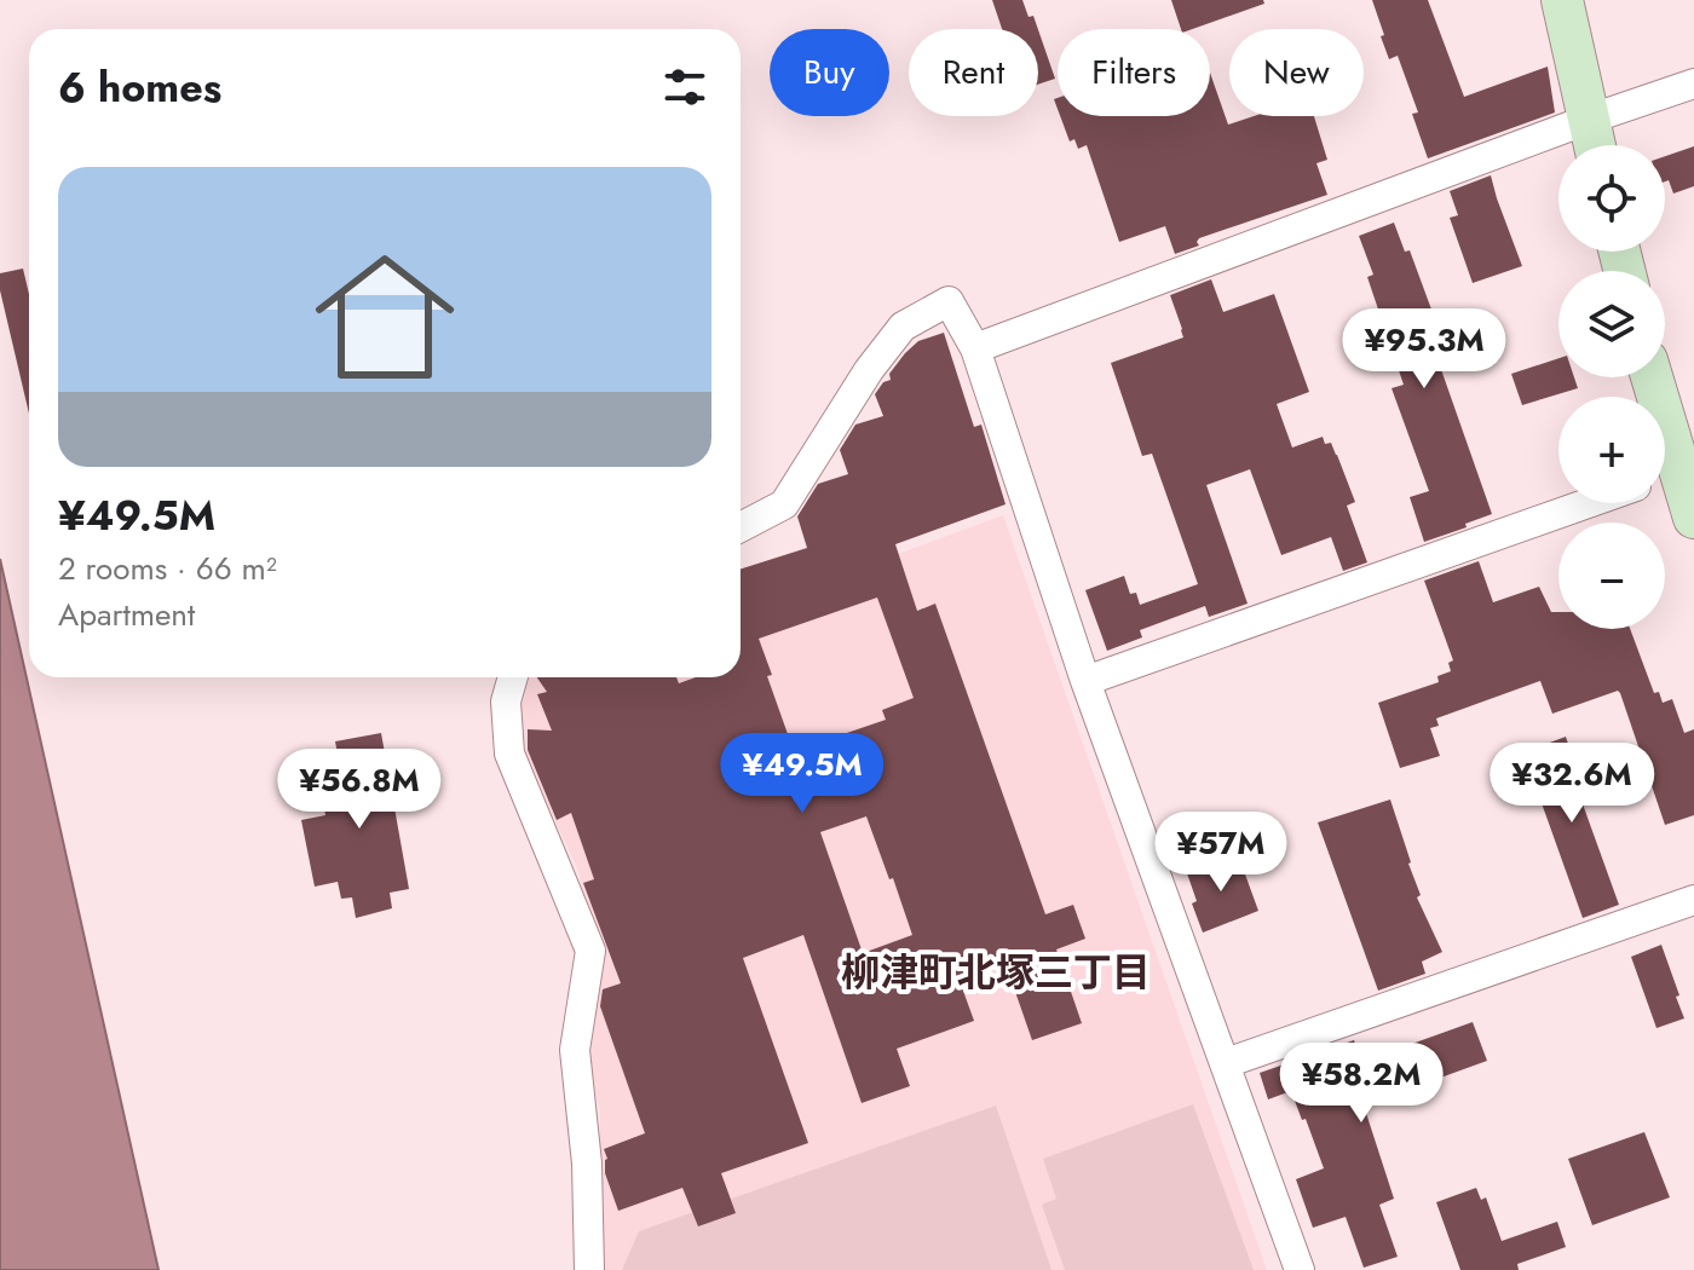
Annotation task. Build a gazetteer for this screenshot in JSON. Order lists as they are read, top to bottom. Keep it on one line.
{"districts":["柳津町北塚三丁目"],"page":{"chip":["Buy","Rent","Filters","New"],"heading":"6 homes","map_buttons":["+","−"],"list":[{"name":"¥49.5M","note":"2 rooms · 66 m² · Apartment"}],"price":["¥95.3M","¥49.5M","¥32.6M","¥56.8M","¥57M","¥58.2M"]}}
